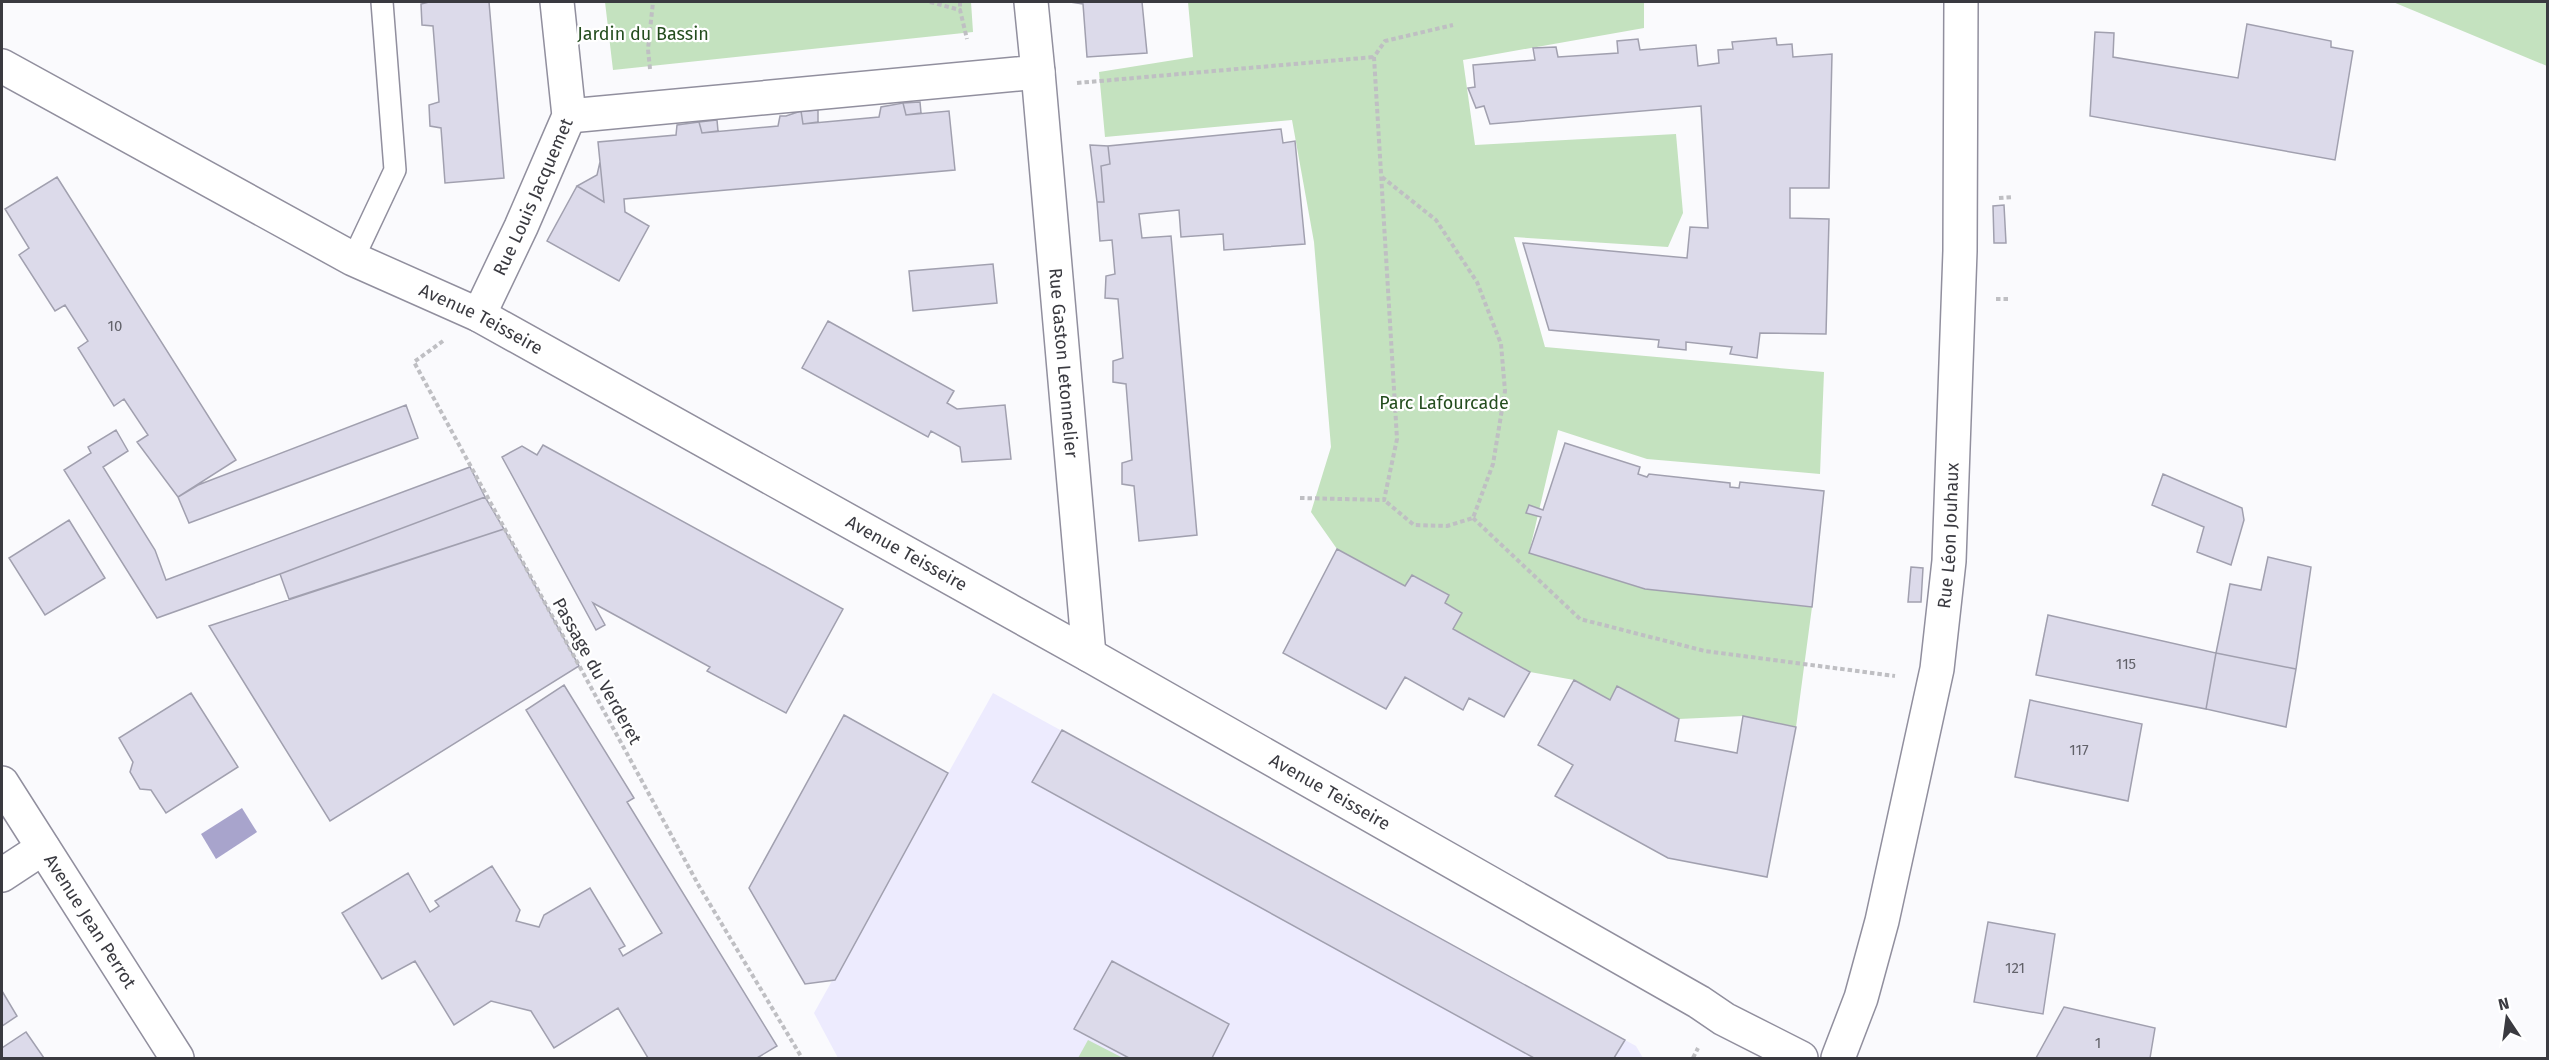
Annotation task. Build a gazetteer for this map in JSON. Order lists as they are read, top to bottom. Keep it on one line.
{"streets":{"street":["Rue Louis Jacquemet","Avenue Teisseire","Rue Gaston Letonnelier","Rue Léon Jouhaux","Avenue Jean Perrot"],"path":["Passage du Verderet"]},"crossings":[["Rue Louis Jacquemet","Avenue Teisseire"],["Rue Louis Jacquemet","Passage du Verderet"],["Avenue Teisseire","Rue Gaston Letonnelier"],["Avenue Teisseire","Passage du Verderet"]],"parks":["Jardin du Bassin","Parc Lafourcade"],"house_numbers":["10","115","117","121","1"],"north":"top"}
